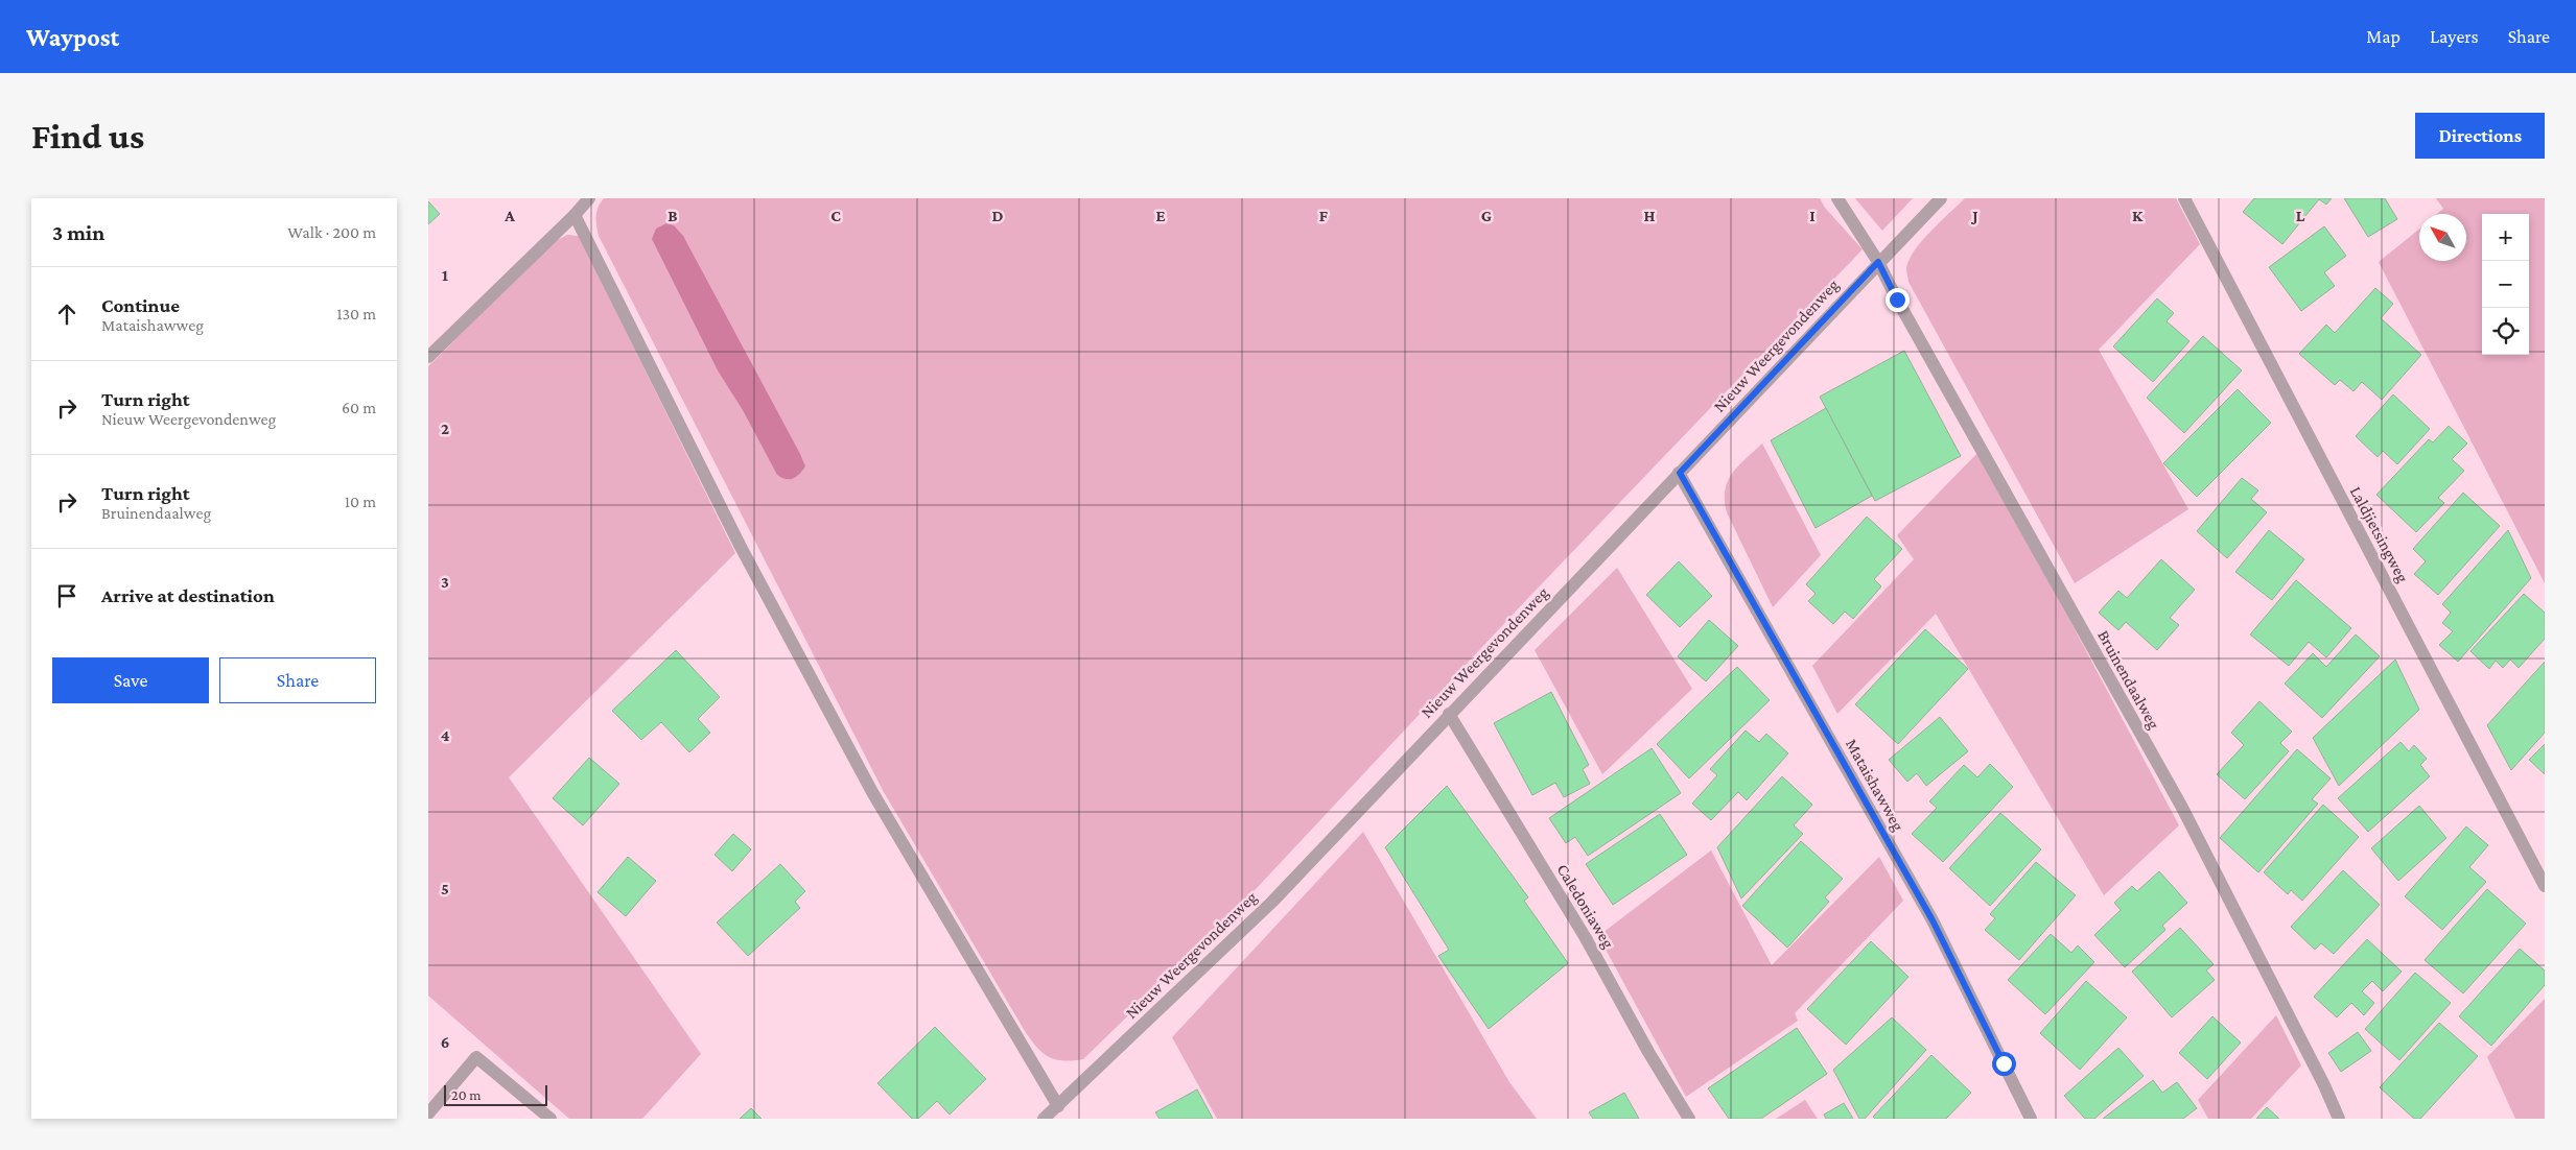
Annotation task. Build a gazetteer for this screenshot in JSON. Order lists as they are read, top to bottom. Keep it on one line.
{"streets":{"street":["Nieuw Weergevondenweg","Laldjietsingweg","Bruinendaalweg","Mataishawweg","Caledoniaweg"]},"crossings":[["Nieuw Weergevondenweg","Bruinendaalweg"],["Nieuw Weergevondenweg","Mataishawweg"],["Nieuw Weergevondenweg","Caledoniaweg"]],"scale_bar":"20 m","north":"top left","page":{"header":"Waypost","nav":["Map","Layers","Share"],"buttons":["Directions",["Save","Share"]],"title":"Find us","heading":["3 min","Walk · 200 m"],"map_buttons":["+","−"],"list":[["Continue","Mataishawweg","130 m"],["Turn right","Nieuw Weergevondenweg","60 m"],["Turn right","Bruinendaalweg","10 m"],"Arrive at destination"],"scale":"20 m"},"grid":{"columns":["A","B","C","D","E","F","G","H","I","J","K","L"],"rows":["1","2","3","4","5","6"]}}
